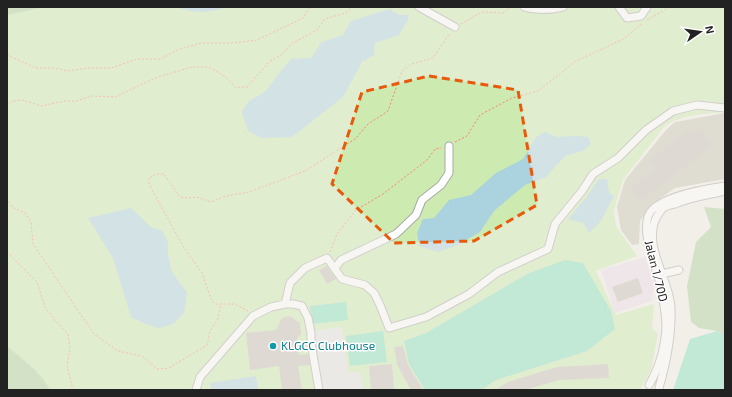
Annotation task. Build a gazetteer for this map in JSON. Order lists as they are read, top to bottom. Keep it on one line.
{"streets":{"street":["Jalan 1/70D"]},"places":["KLGCC Clubhouse"],"north":"right"}
